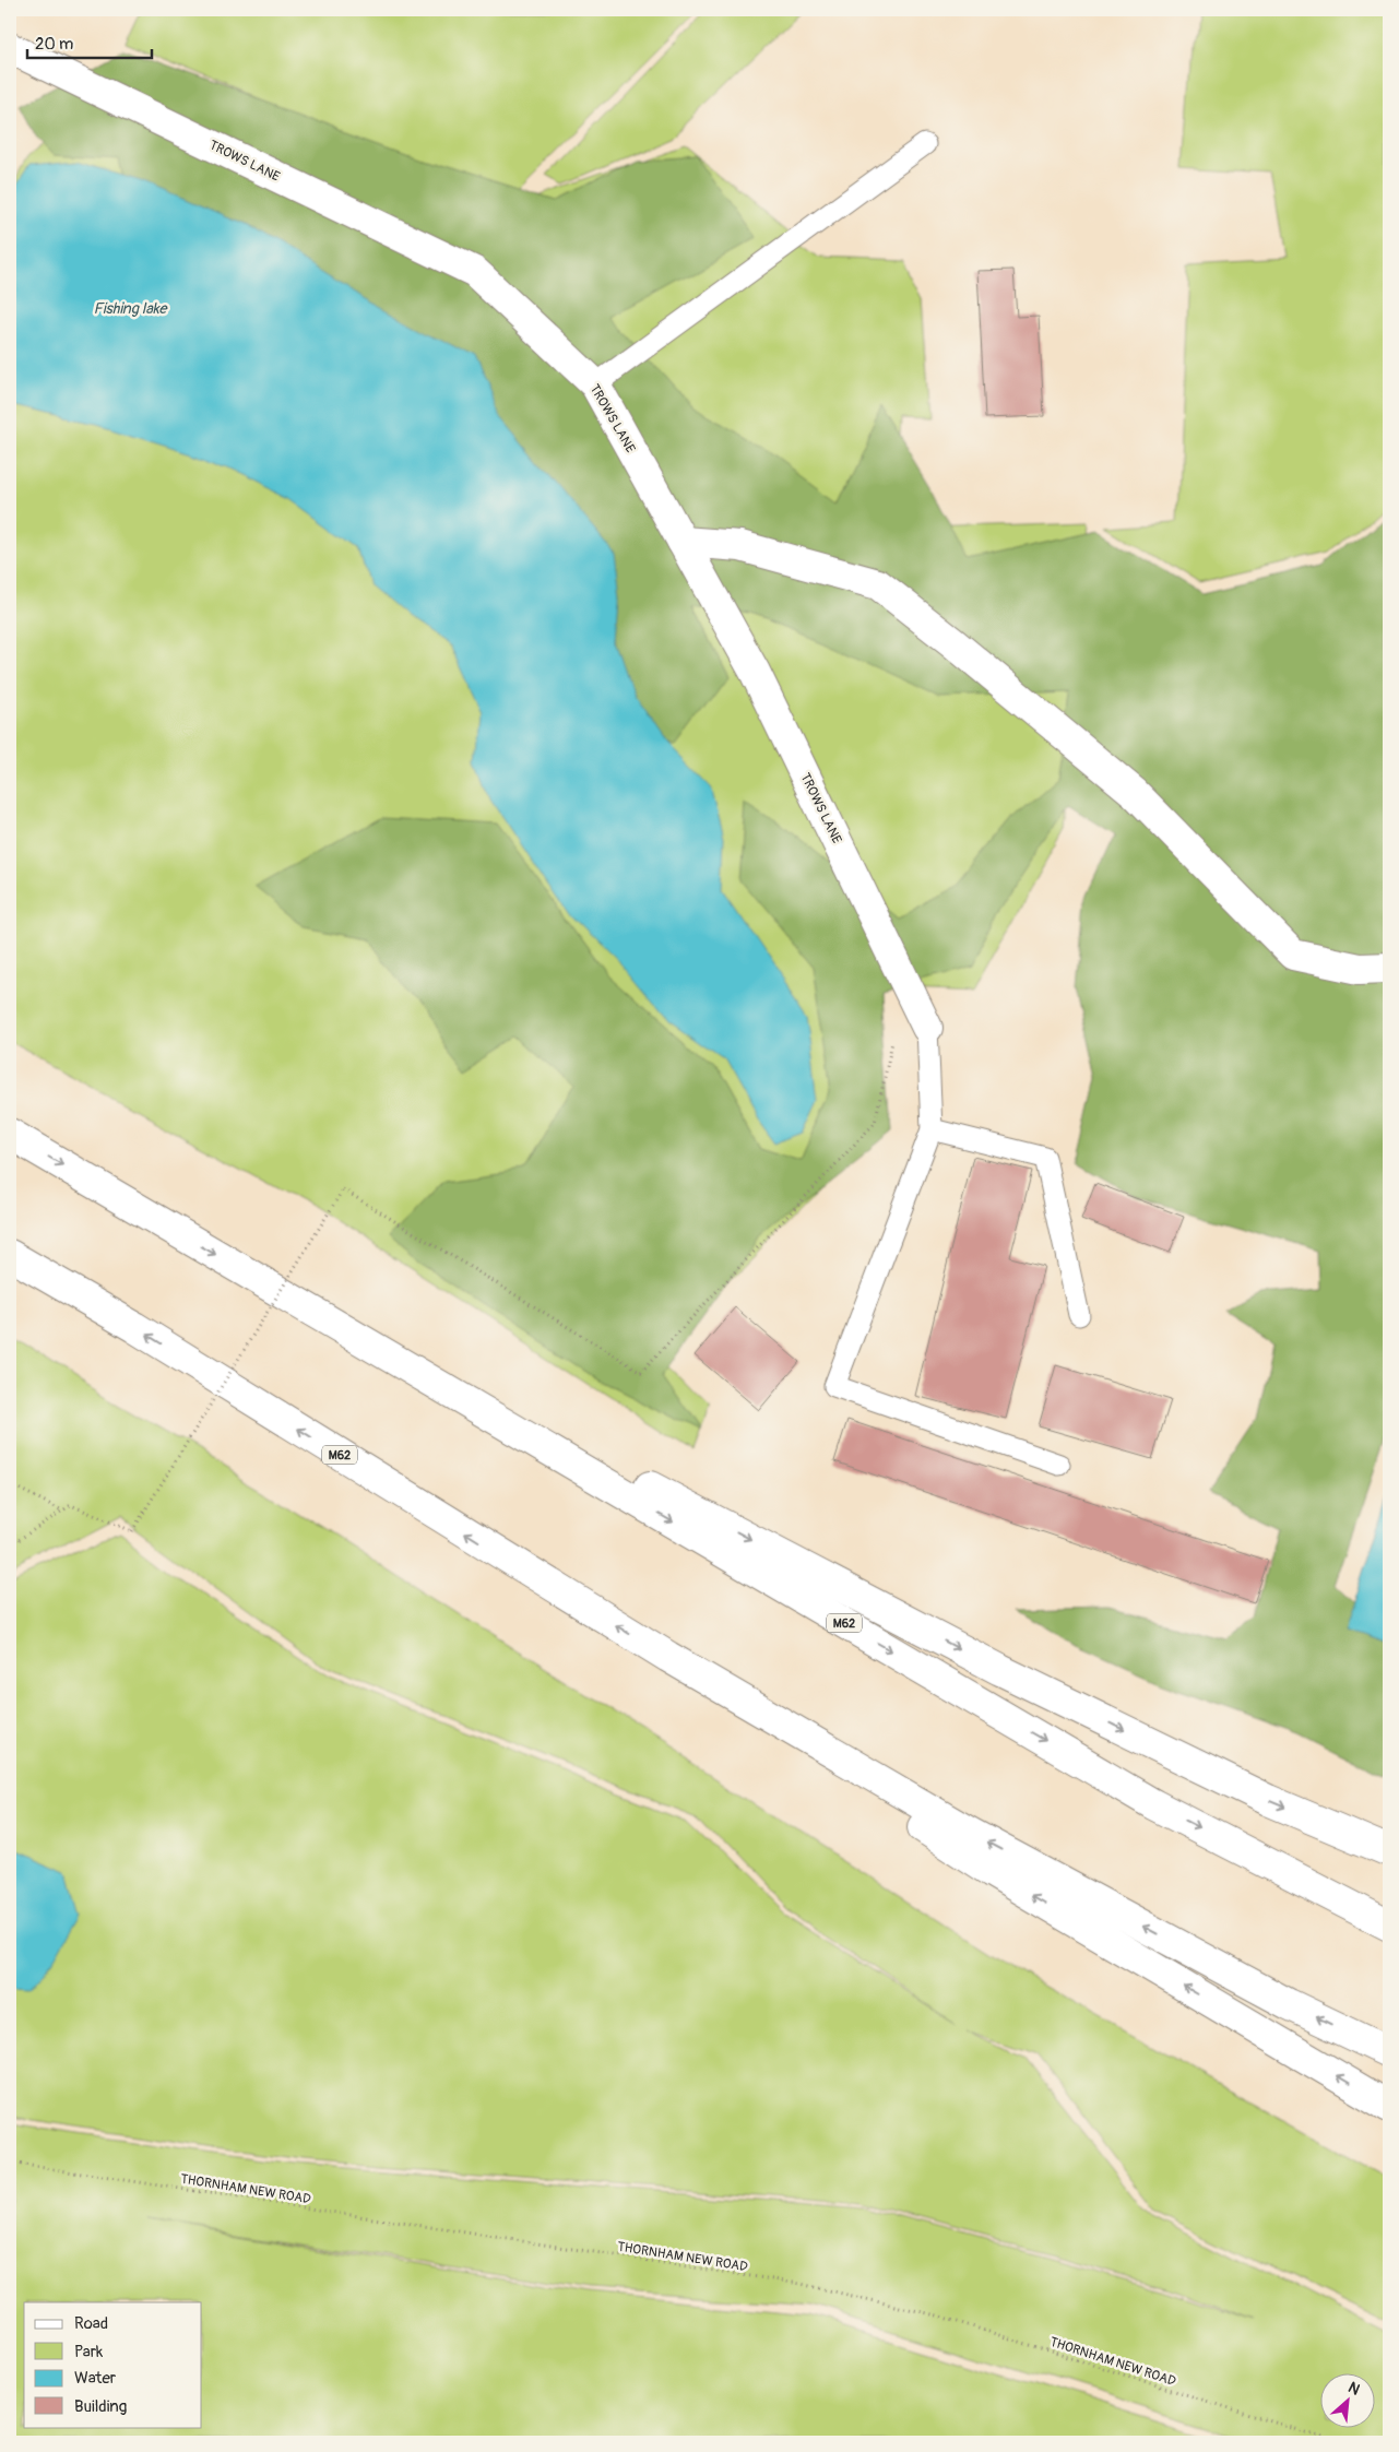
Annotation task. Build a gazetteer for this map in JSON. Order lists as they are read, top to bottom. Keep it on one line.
{"streets":{"main road":["TROWS LANE","M62"],"path":["THORNHAM NEW ROAD"]},"water":["Fishing lake"],"legend":["Road","Park","Water","Building"],"scale_bar":"20 m","north":"top right"}
